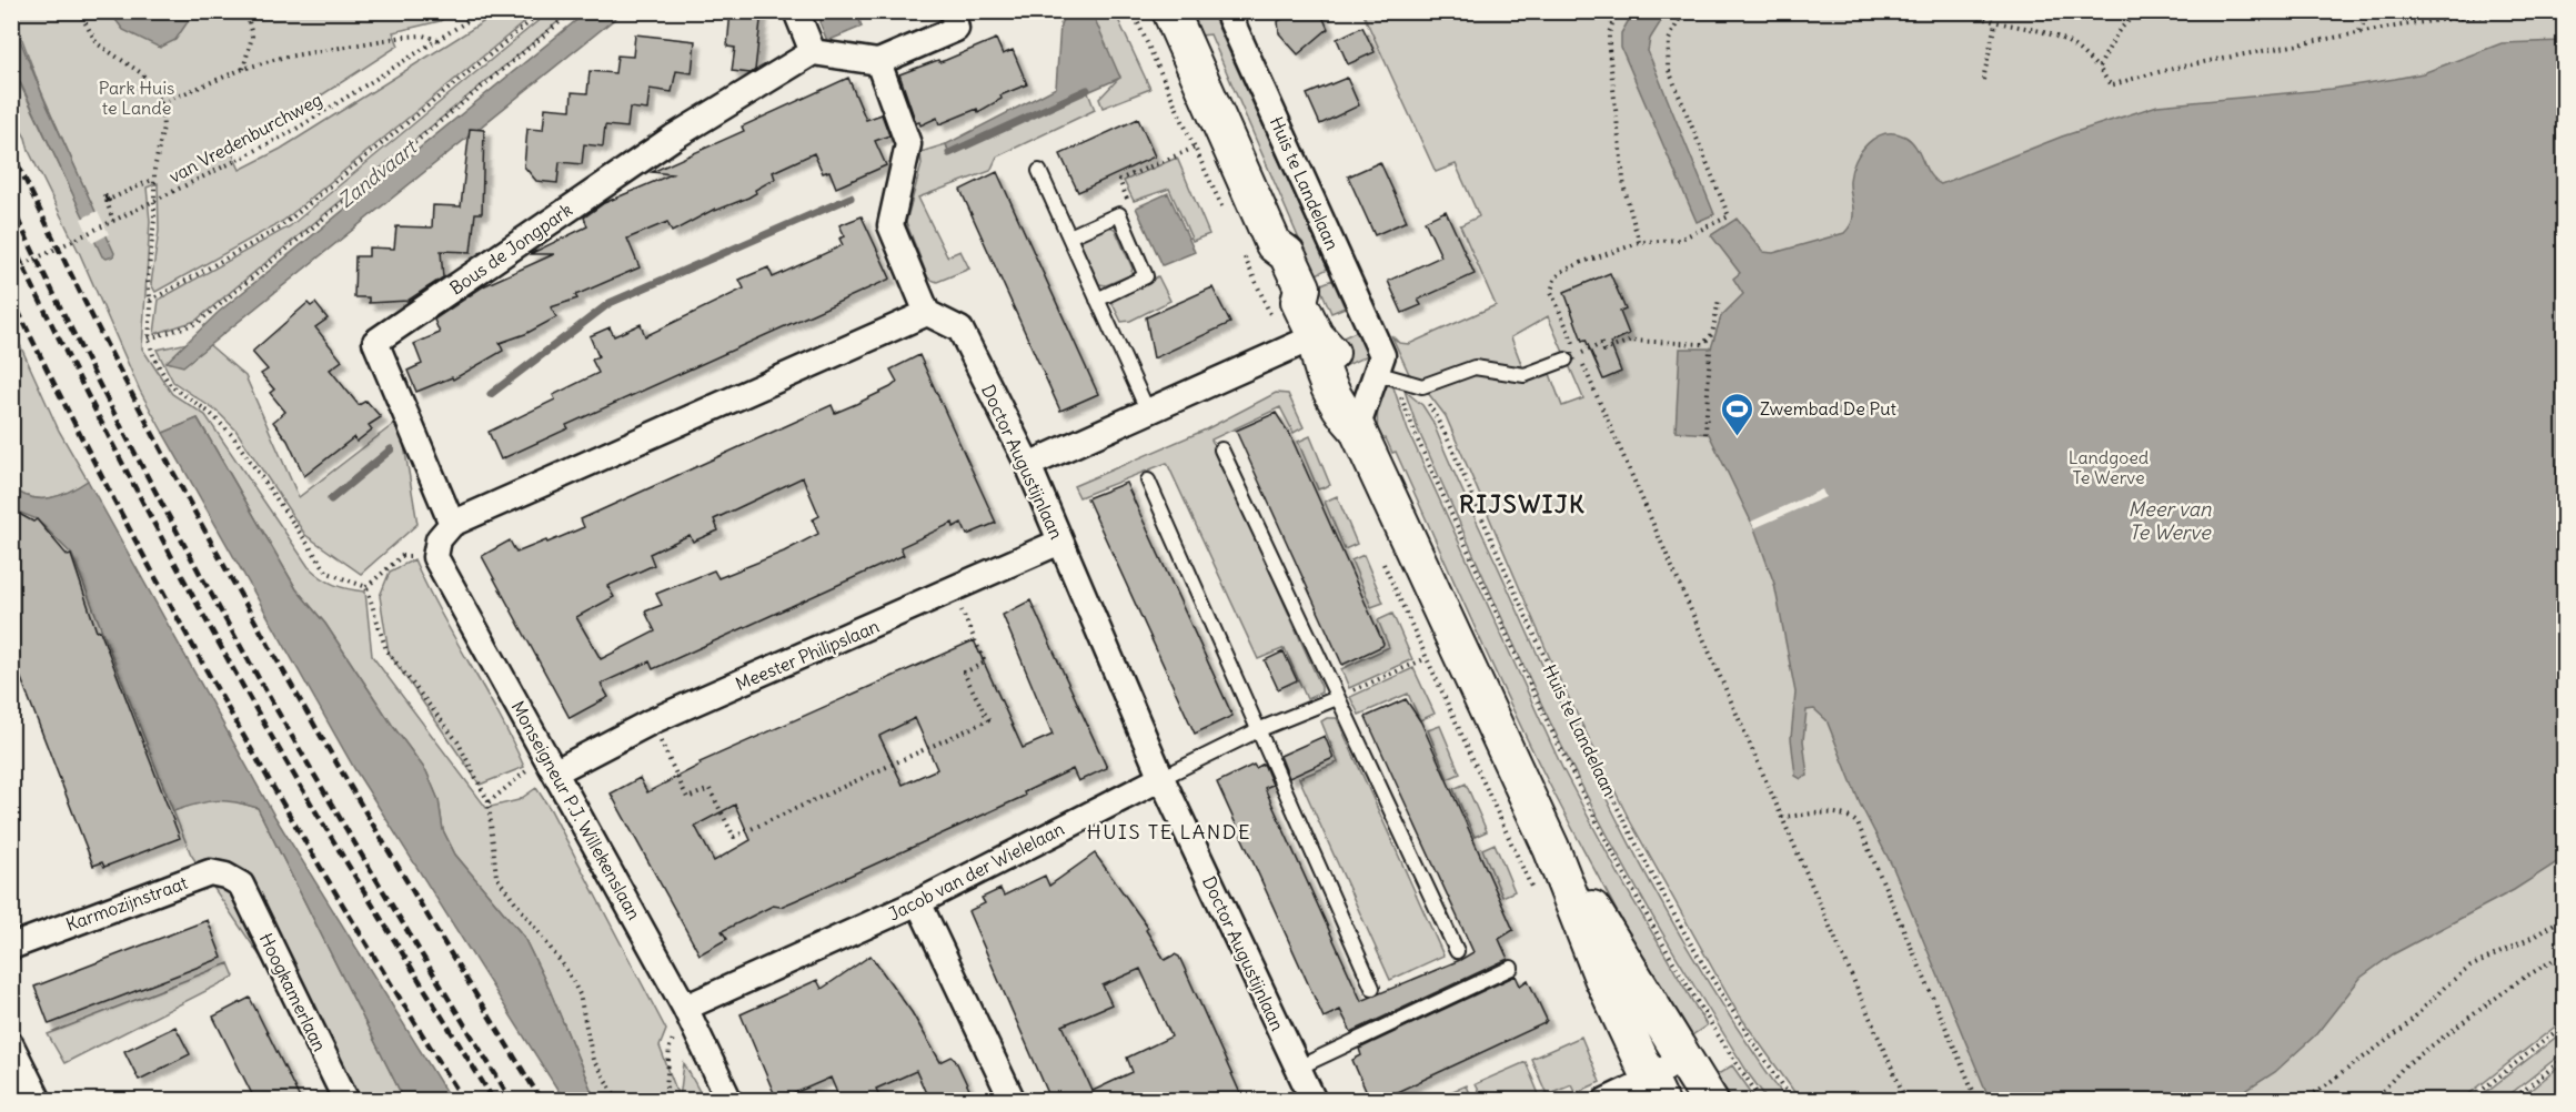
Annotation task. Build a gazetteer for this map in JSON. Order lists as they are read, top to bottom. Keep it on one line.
{"streets":{"street":["Huis te Landelaan","Bous de Jongpark","Doctor Augustijnlaan","Meester Philipslaan","Monseigneur P.J. Willekenslaan","Jacob van der Wielelaan","Karmozijnstraat","Hoogkamerlaan"],"path":["van Vredenburchweg"]},"crossings":[["Doctor Augustijnlaan","Meester Philipslaan"],["Doctor Augustijnlaan","Jacob van der Wielelaan"],["Meester Philipslaan","Monseigneur P.J. Willekenslaan"],["Monseigneur P.J. Willekenslaan","Jacob van der Wielelaan"],["Karmozijnstraat","Hoogkamerlaan"]],"districts":["RIJSWIJK","HUIS TE LANDE"],"water":["Zandvaart","Meer van Te Werve"],"parks":["Park Huis te Lande","Landgoed Te Werve"],"places":{"sports":["Zwembad De Put"]}}
